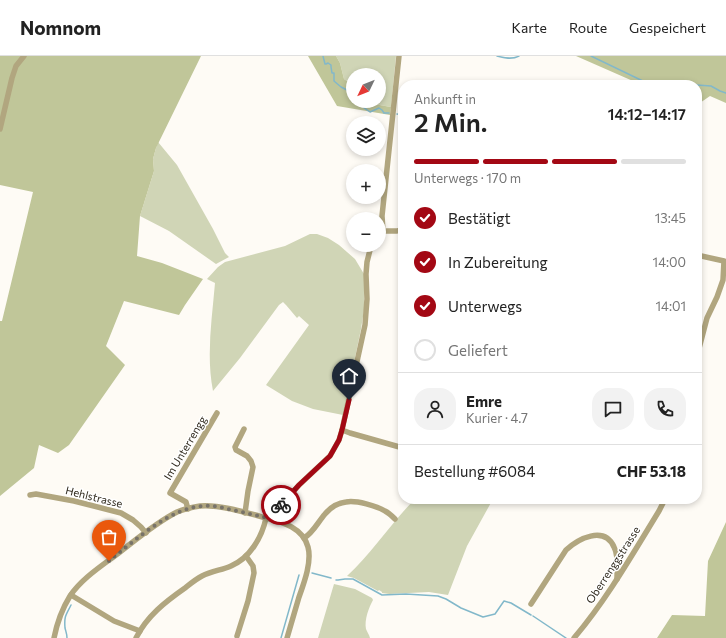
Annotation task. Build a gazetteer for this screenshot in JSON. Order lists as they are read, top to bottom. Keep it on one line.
{"streets":{"street":["Im Unterrengg","Hehlstrasse","Oberrenggstrasse"]},"north":"bottom left","page":{"header":"Nomnom","nav":["Karte","Route","Gespeichert"],"map_buttons":["+","−"],"heading":["2 Min.","Ankunft in","14:12–14:17"],"panel":["Emre","Kurier · 4.7","Bestellung #6084","CHF 53.18"],"bar":"Unterwegs · 170 m","list":[["Bestätigt","13:45"],["In Zubereitung","14:00"],["Unterwegs","14:01"],"Geliefert"]}}
